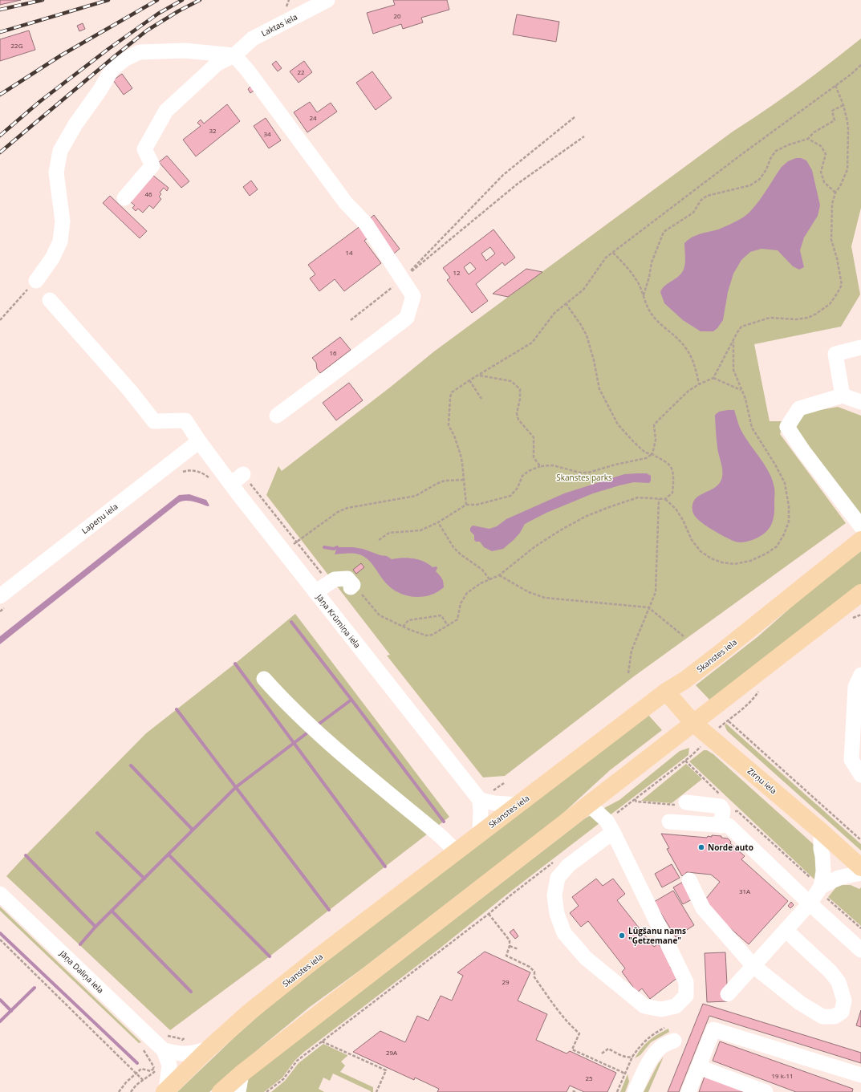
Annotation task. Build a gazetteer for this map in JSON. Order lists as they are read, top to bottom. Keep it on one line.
{"streets":{"main road":["Skanstes iela","Zirņu iela"],"street":["Laktas iela","Lapeņu iela","Jāņa Krūmiņa iela","Jāņa Daliņa iela"]},"crossings":[["Lapeņu iela","Jāņa Krūmiņa iela"],["Skanstes iela","Zirņu iela"],["Skanstes iela","Jāņa Daliņa iela"]],"parks":["Skanstes parks"],"places":["Norde auto","Lūgšanu nams \"Ģetzemane\""],"house_numbers":["20","22G","22","24","32","34","46","14","12","16","31A","29","29A","19 k-11","25"]}
